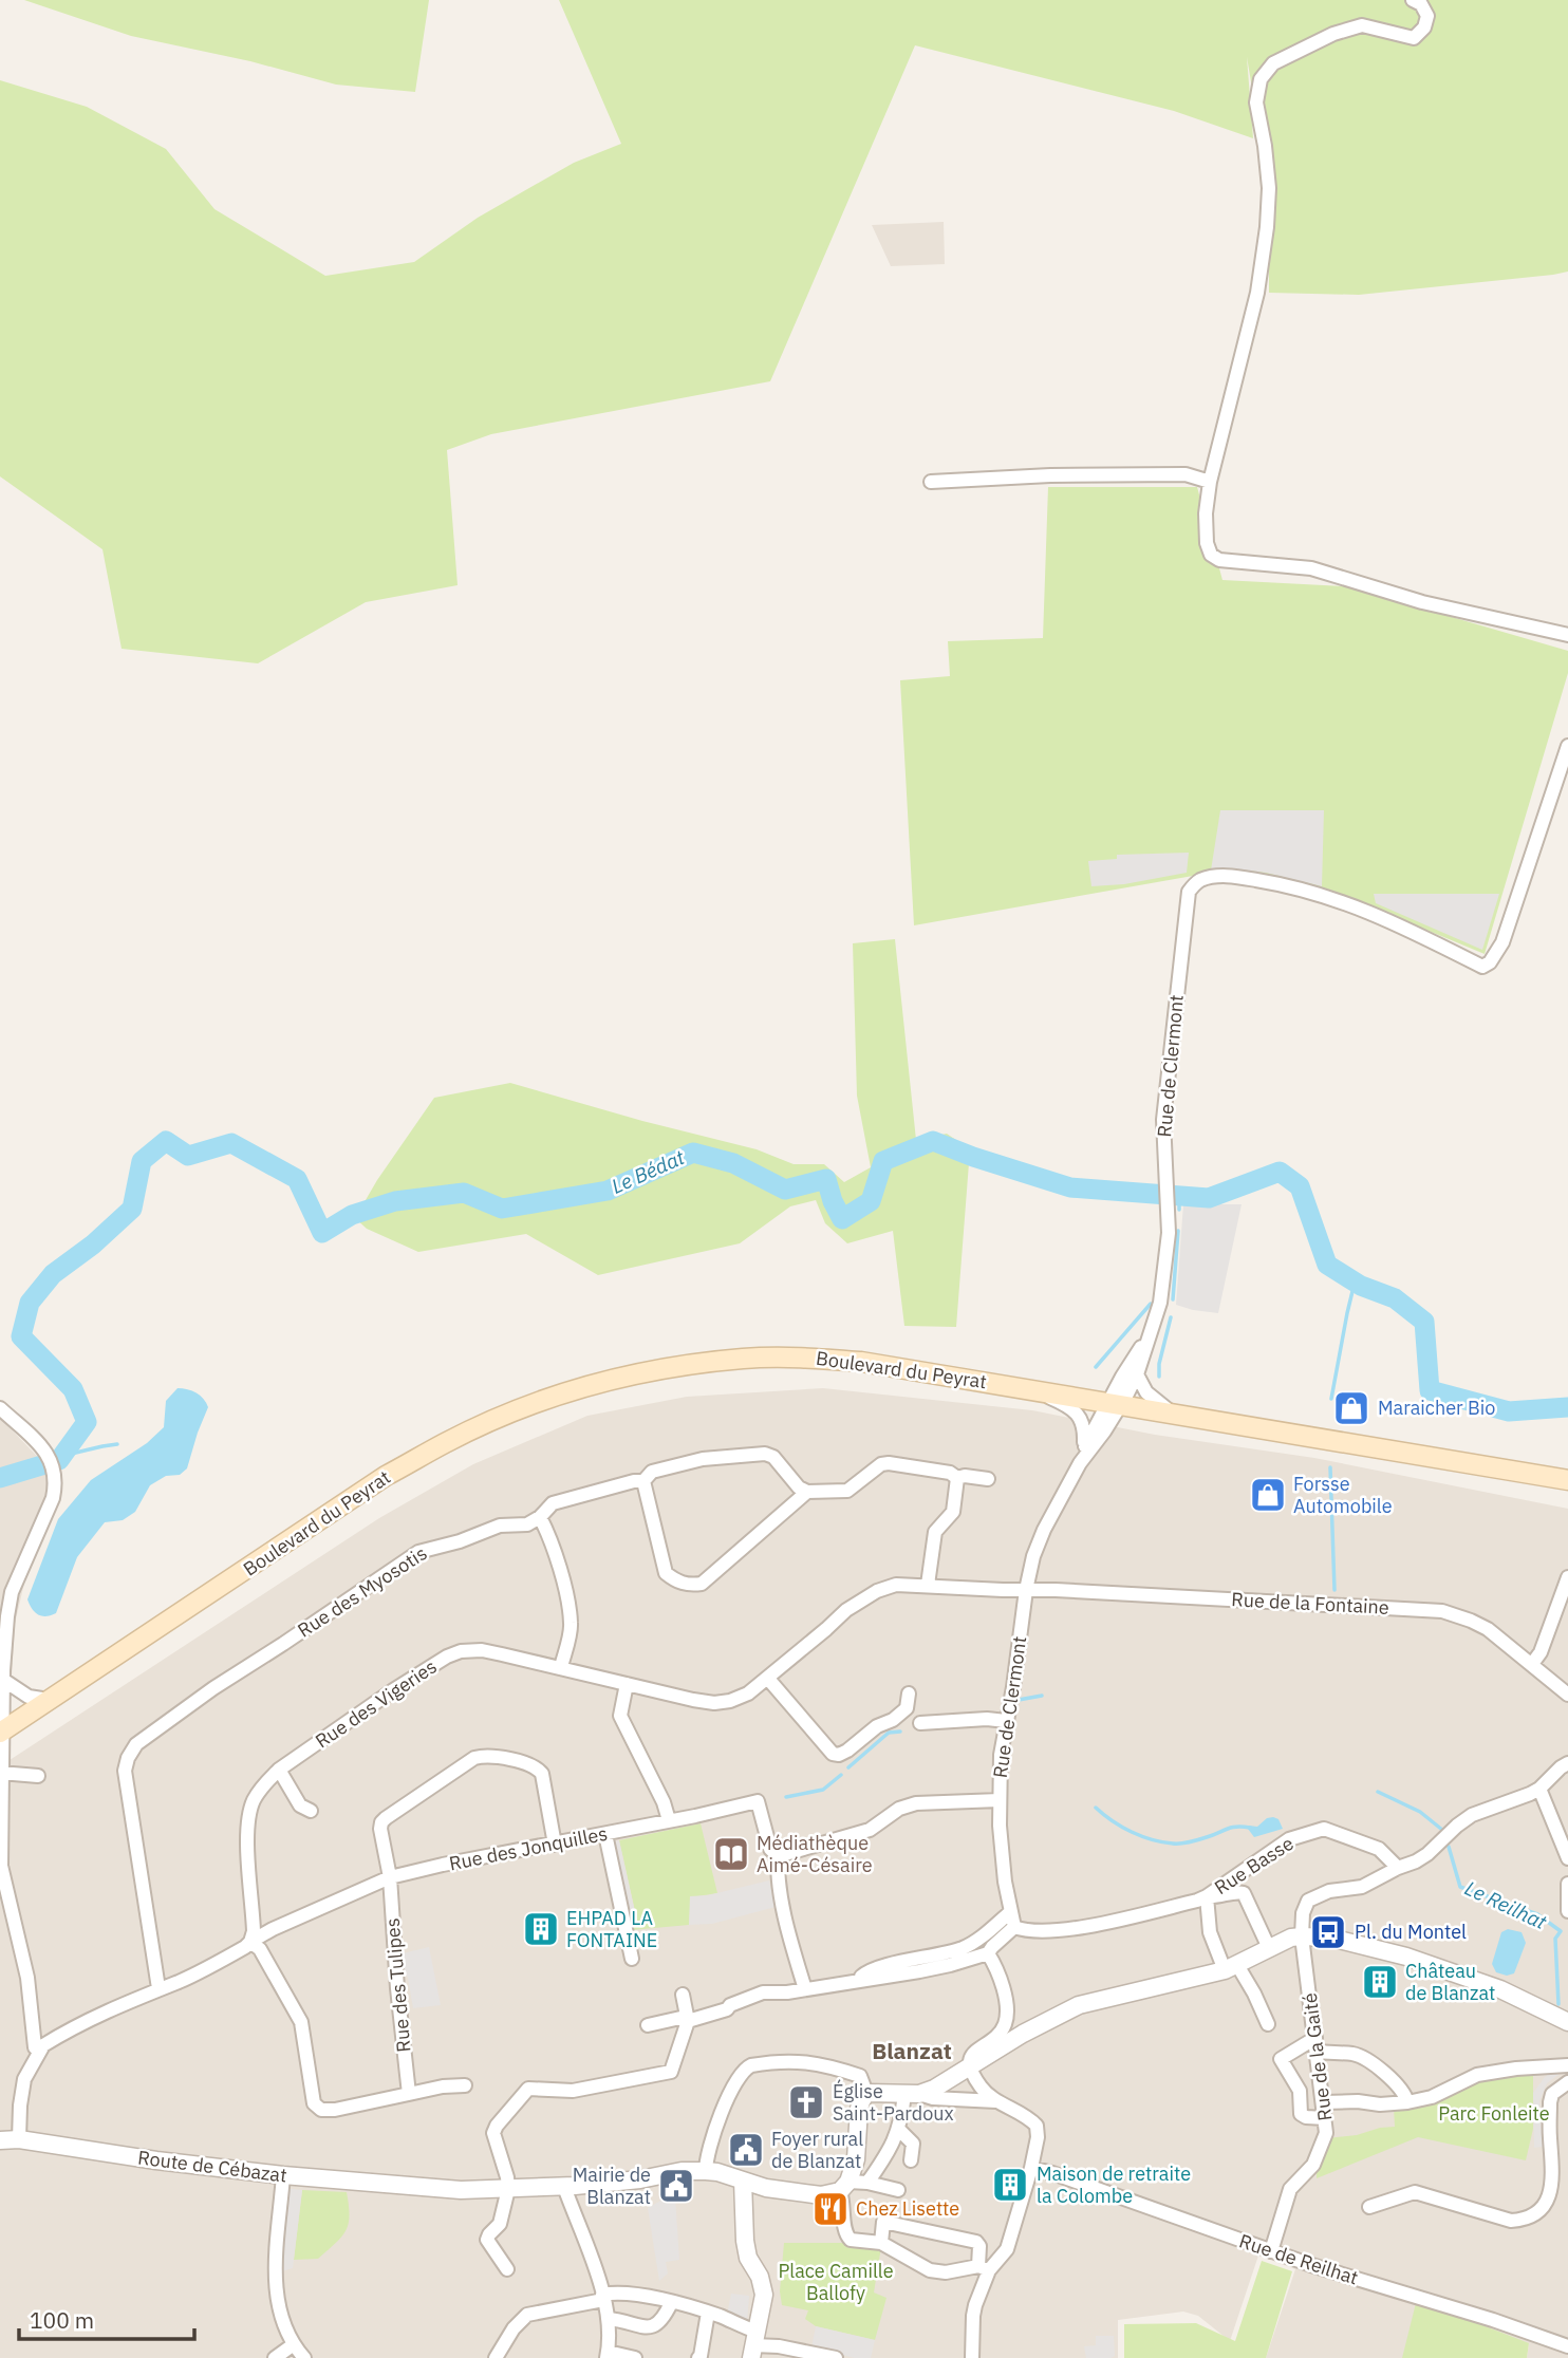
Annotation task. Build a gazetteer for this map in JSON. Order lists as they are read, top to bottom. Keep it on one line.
{"streets":{"main road":["Boulevard du Peyrat"],"street":["Rue de Clermont","Rue des Myosotis","Rue de la Fontaine","Rue des Vigeries","Rue des Jonquilles","Rue Basse","Rue des Tulipes","Rue de la Gaité","Route de Cébazat","Rue de Reilhat"]},"crossings":[["Rue de Clermont","Boulevard du Peyrat"],["Rue de Clermont","Rue de la Fontaine"],["Rue de Clermont","Rue des Vigeries"],["Rue de Clermont","Rue Basse"],["Rue de la Fontaine","Rue des Vigeries"],["Rue des Vigeries","Rue des Jonquilles"],["Rue des Jonquilles","Rue des Tulipes"],["Rue Basse","Rue de la Gaité"],["Rue de la Gaité","Rue de Reilhat"]],"districts":["Blanzat"],"water":["Le Bédat","Le Reilhat"],"parks":["Parc Fonleite","Place Camille Ballofy"],"places":{"shop":["Maraicher Bio","Forsse Automobile"],"library":["Médiathèque Aimé-Césaire"],"building":["EHPAD LA FONTAINE","Château de Blanzat","Maison de retraite la Colombe"],"bus stop":["Pl. du Montel"],"church":["Église Saint-Pardoux"],"public building":["Foyer rural de Blanzat","Mairie de Blanzat"],"restaurant":["Chez Lisette"]},"scale_bar":"100 m"}
